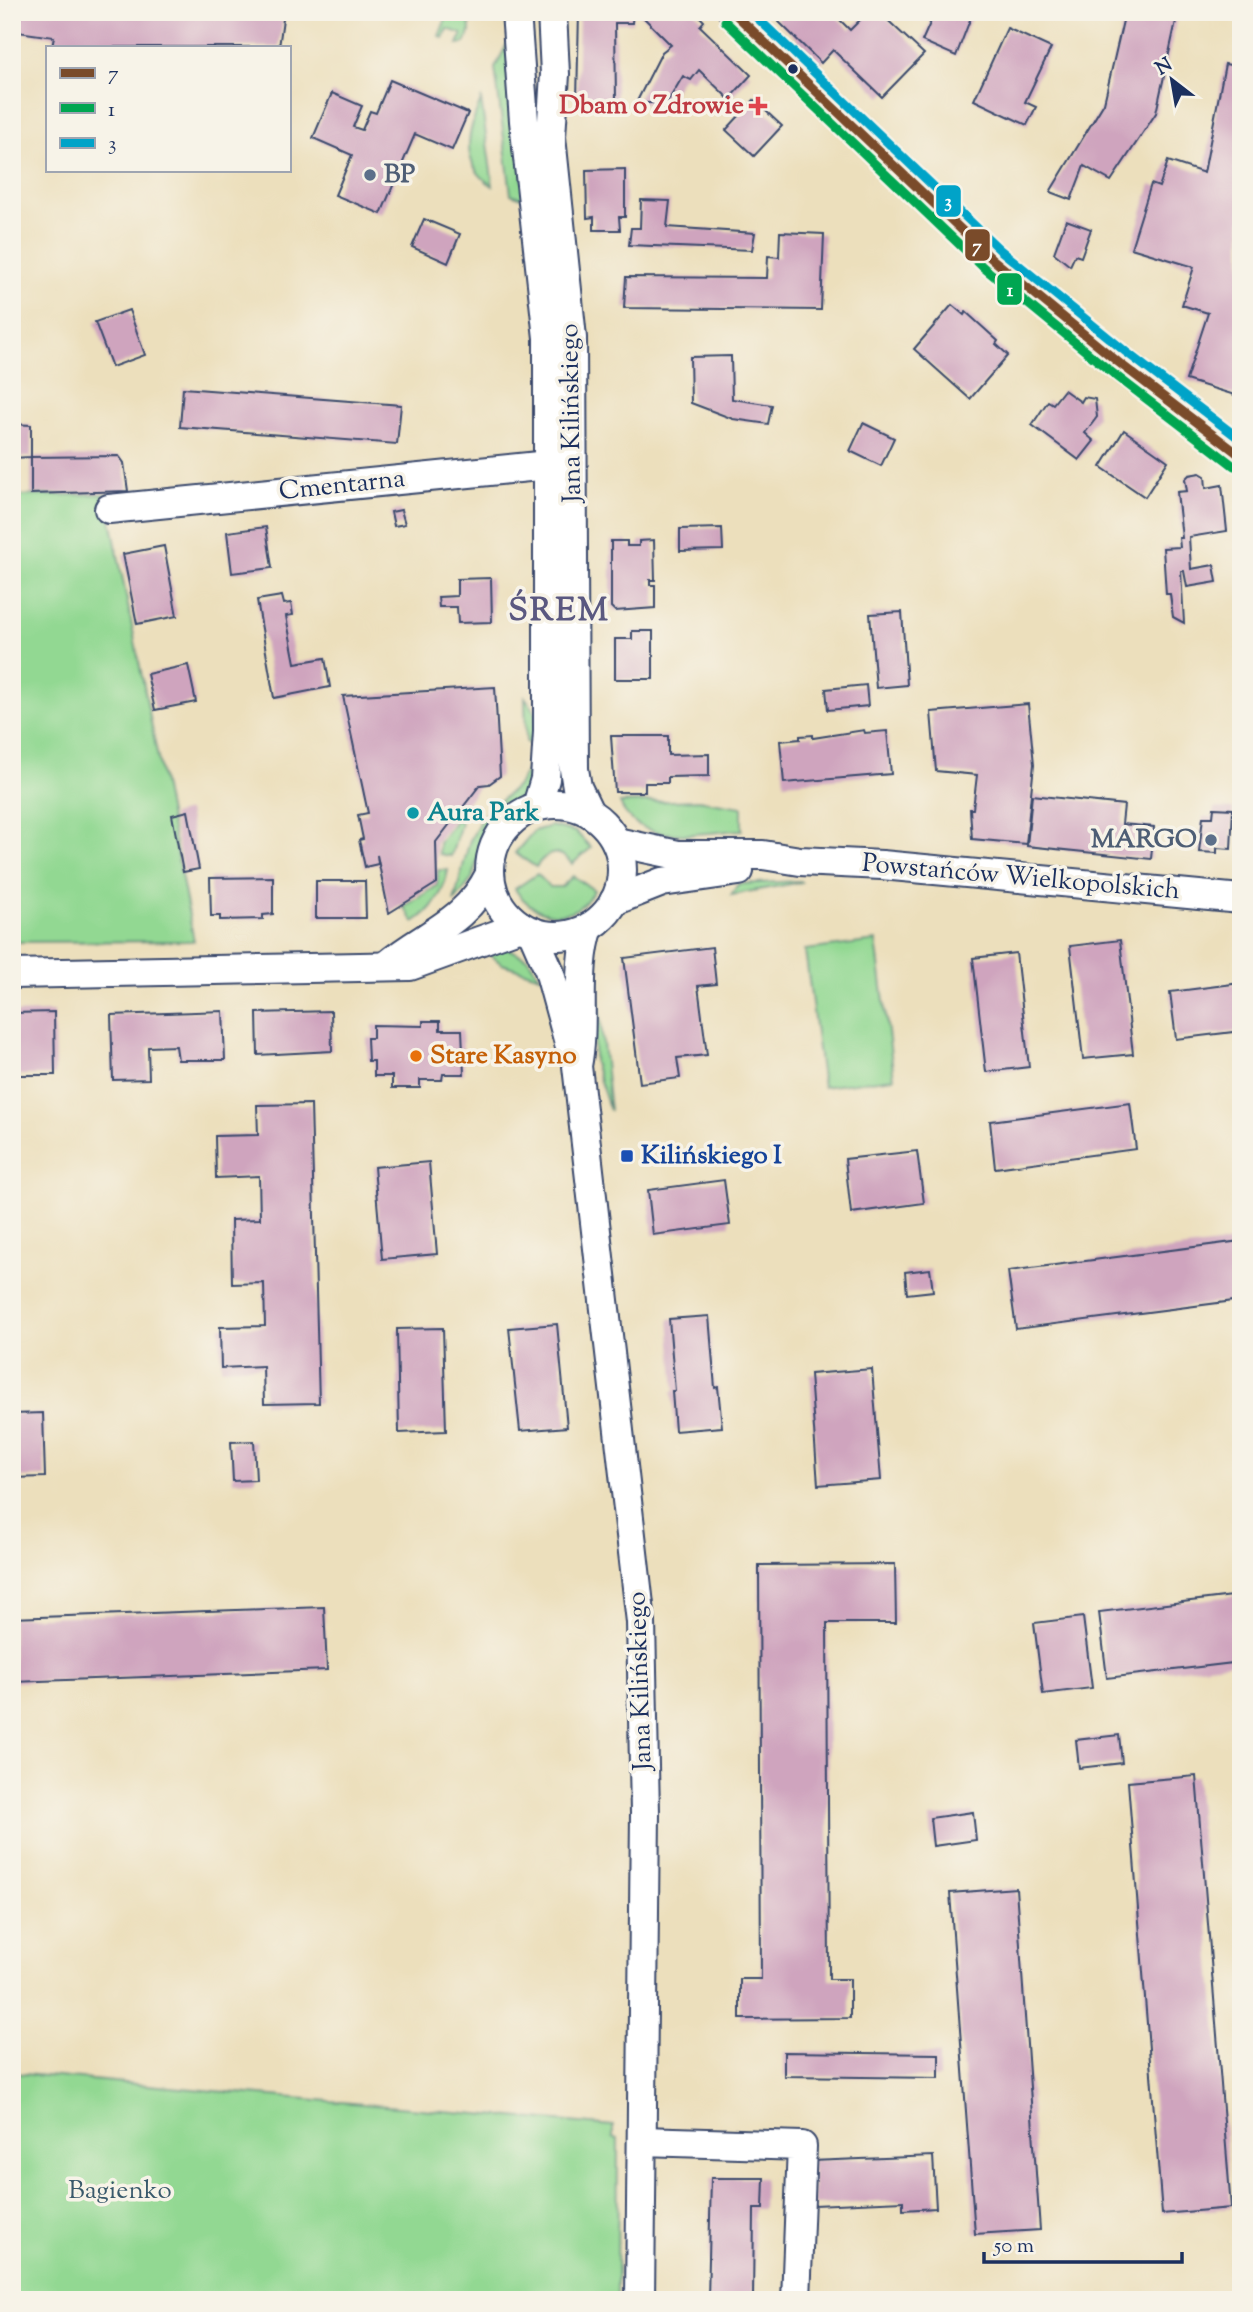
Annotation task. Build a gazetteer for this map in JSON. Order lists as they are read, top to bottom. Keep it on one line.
{"streets":{"street":["Jana Kilińskiego","Cmentarna","Powstańców Wielkopolskich"]},"crossings":[["Jana Kilińskiego","Cmentarna"],["Jana Kilińskiego","Powstańców Wielkopolskich"]],"districts":["ŚREM"],"parks":["Bagienko"],"places":{"health":["Dbam o Zdrowie"],"other":["BP","Aura Park","MARGO","Stare Kasyno"],"transit":["Kilińskiego I"]},"lines":["transit line 7","transit line 3","transit line 1"],"legend":["7","1","3"],"scale_bar":"50 m","north":"top left"}
